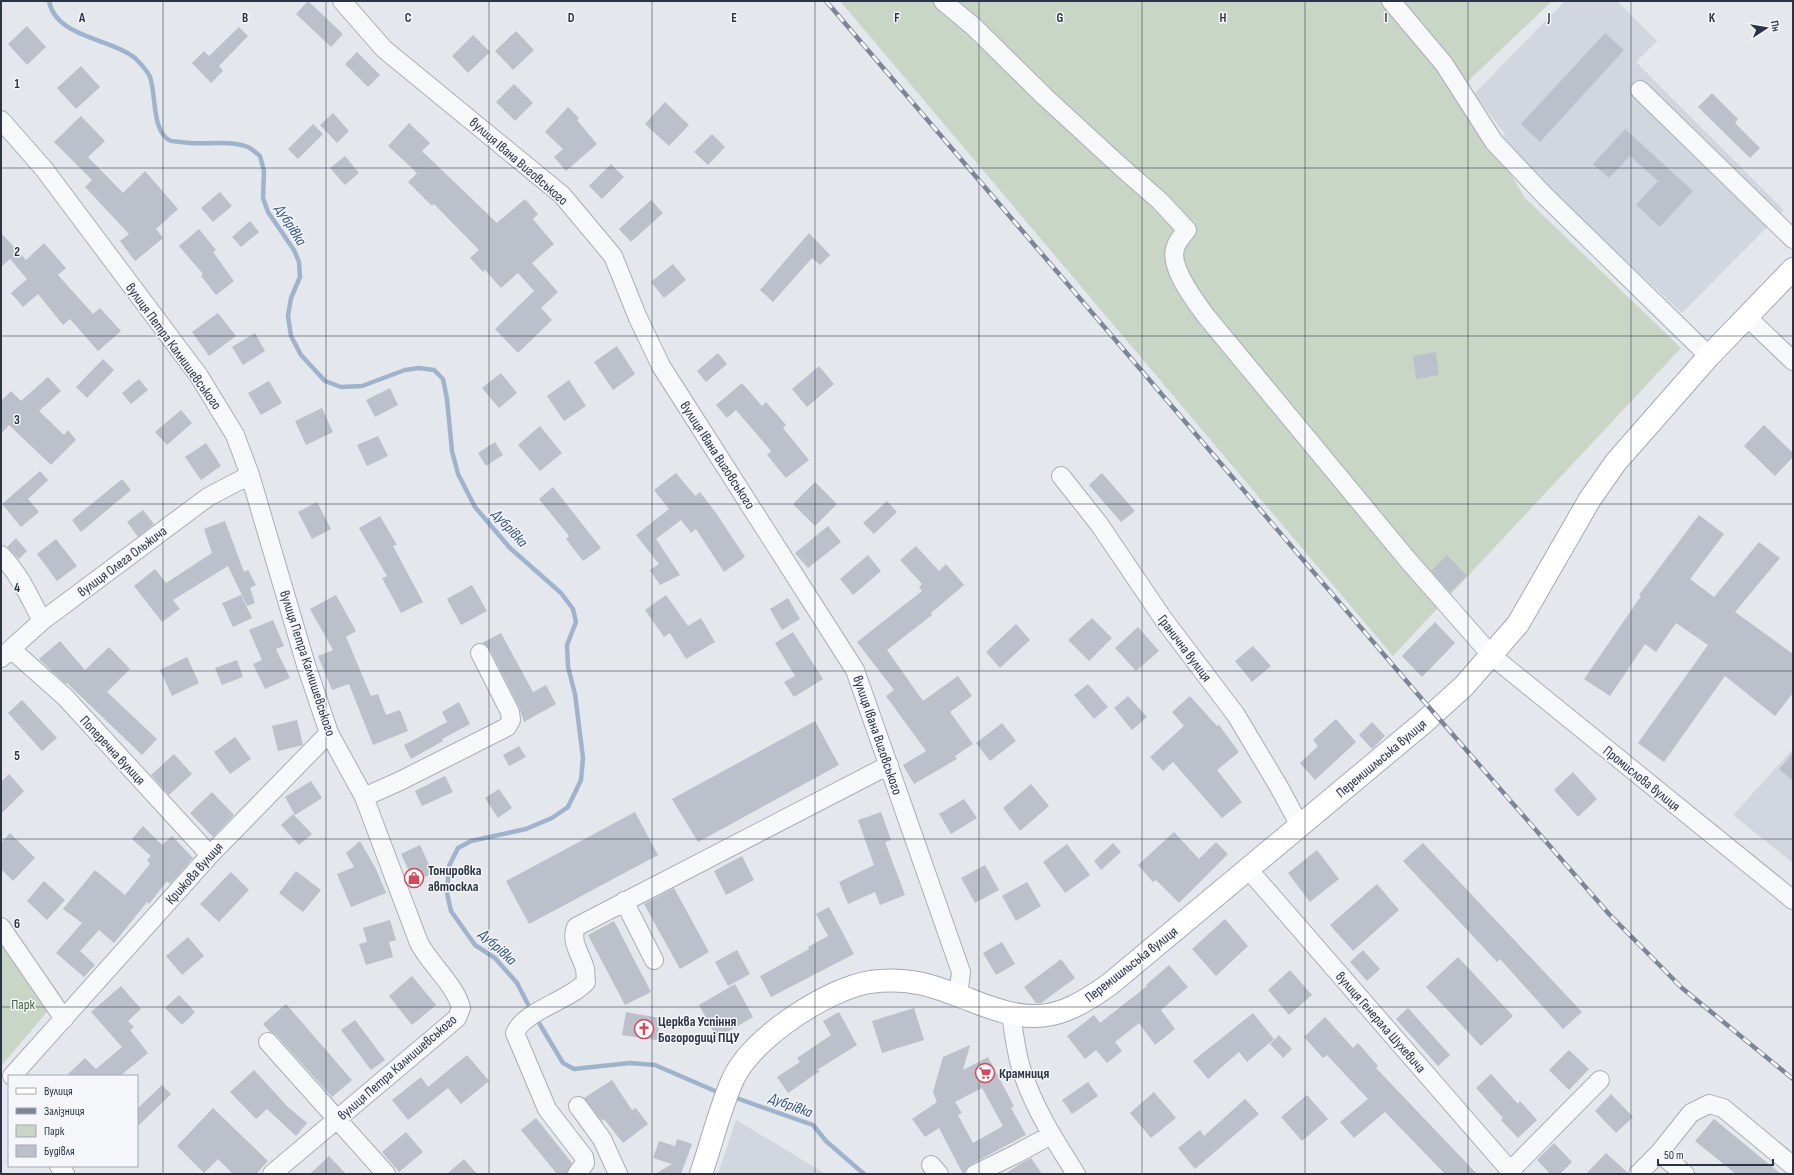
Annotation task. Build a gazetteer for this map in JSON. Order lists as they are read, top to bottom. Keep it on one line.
{"streets":{"main road":["Перемишльська вулиця"],"street":["вулиця Івана Виговського","вулиця Петра Калнишевського","вулиця Олега Ольжича","Гранична вулиця","Поперечна вулиця","Промислова вулиця","Крижова вулиця","вулиця Генерала Шухевича"]},"crossings":[["вулиця Івана Виговського","Перемишльська вулиця"],["вулиця Петра Калнишевського","вулиця Олега Ольжича"],["вулиця Петра Калнишевського","Крижова вулиця"],["вулиця Олега Ольжича","Поперечна вулиця"],["Гранична вулиця","Перемишльська вулиця"],["Поперечна вулиця","Крижова вулиця"],["Перемишльська вулиця","Промислова вулиця"],["Перемишльська вулиця","вулиця Генерала Шухевича"]],"water":["Дубрівка"],"parks":["Парк"],"places":{"shop":["Тонировка автоскла"],"church":["Церква Успіння Богородиці ПЦУ"],"supermarket":["Крамниця"]},"legend":["Вулиця","Залізниця","Парк","Будівля"],"scale_bar":"50 m","north":"right","grid":{"columns":["A","B","C","D","E","F","G","H","I","J","K"],"rows":["1","2","3","4","5","6"]}}
